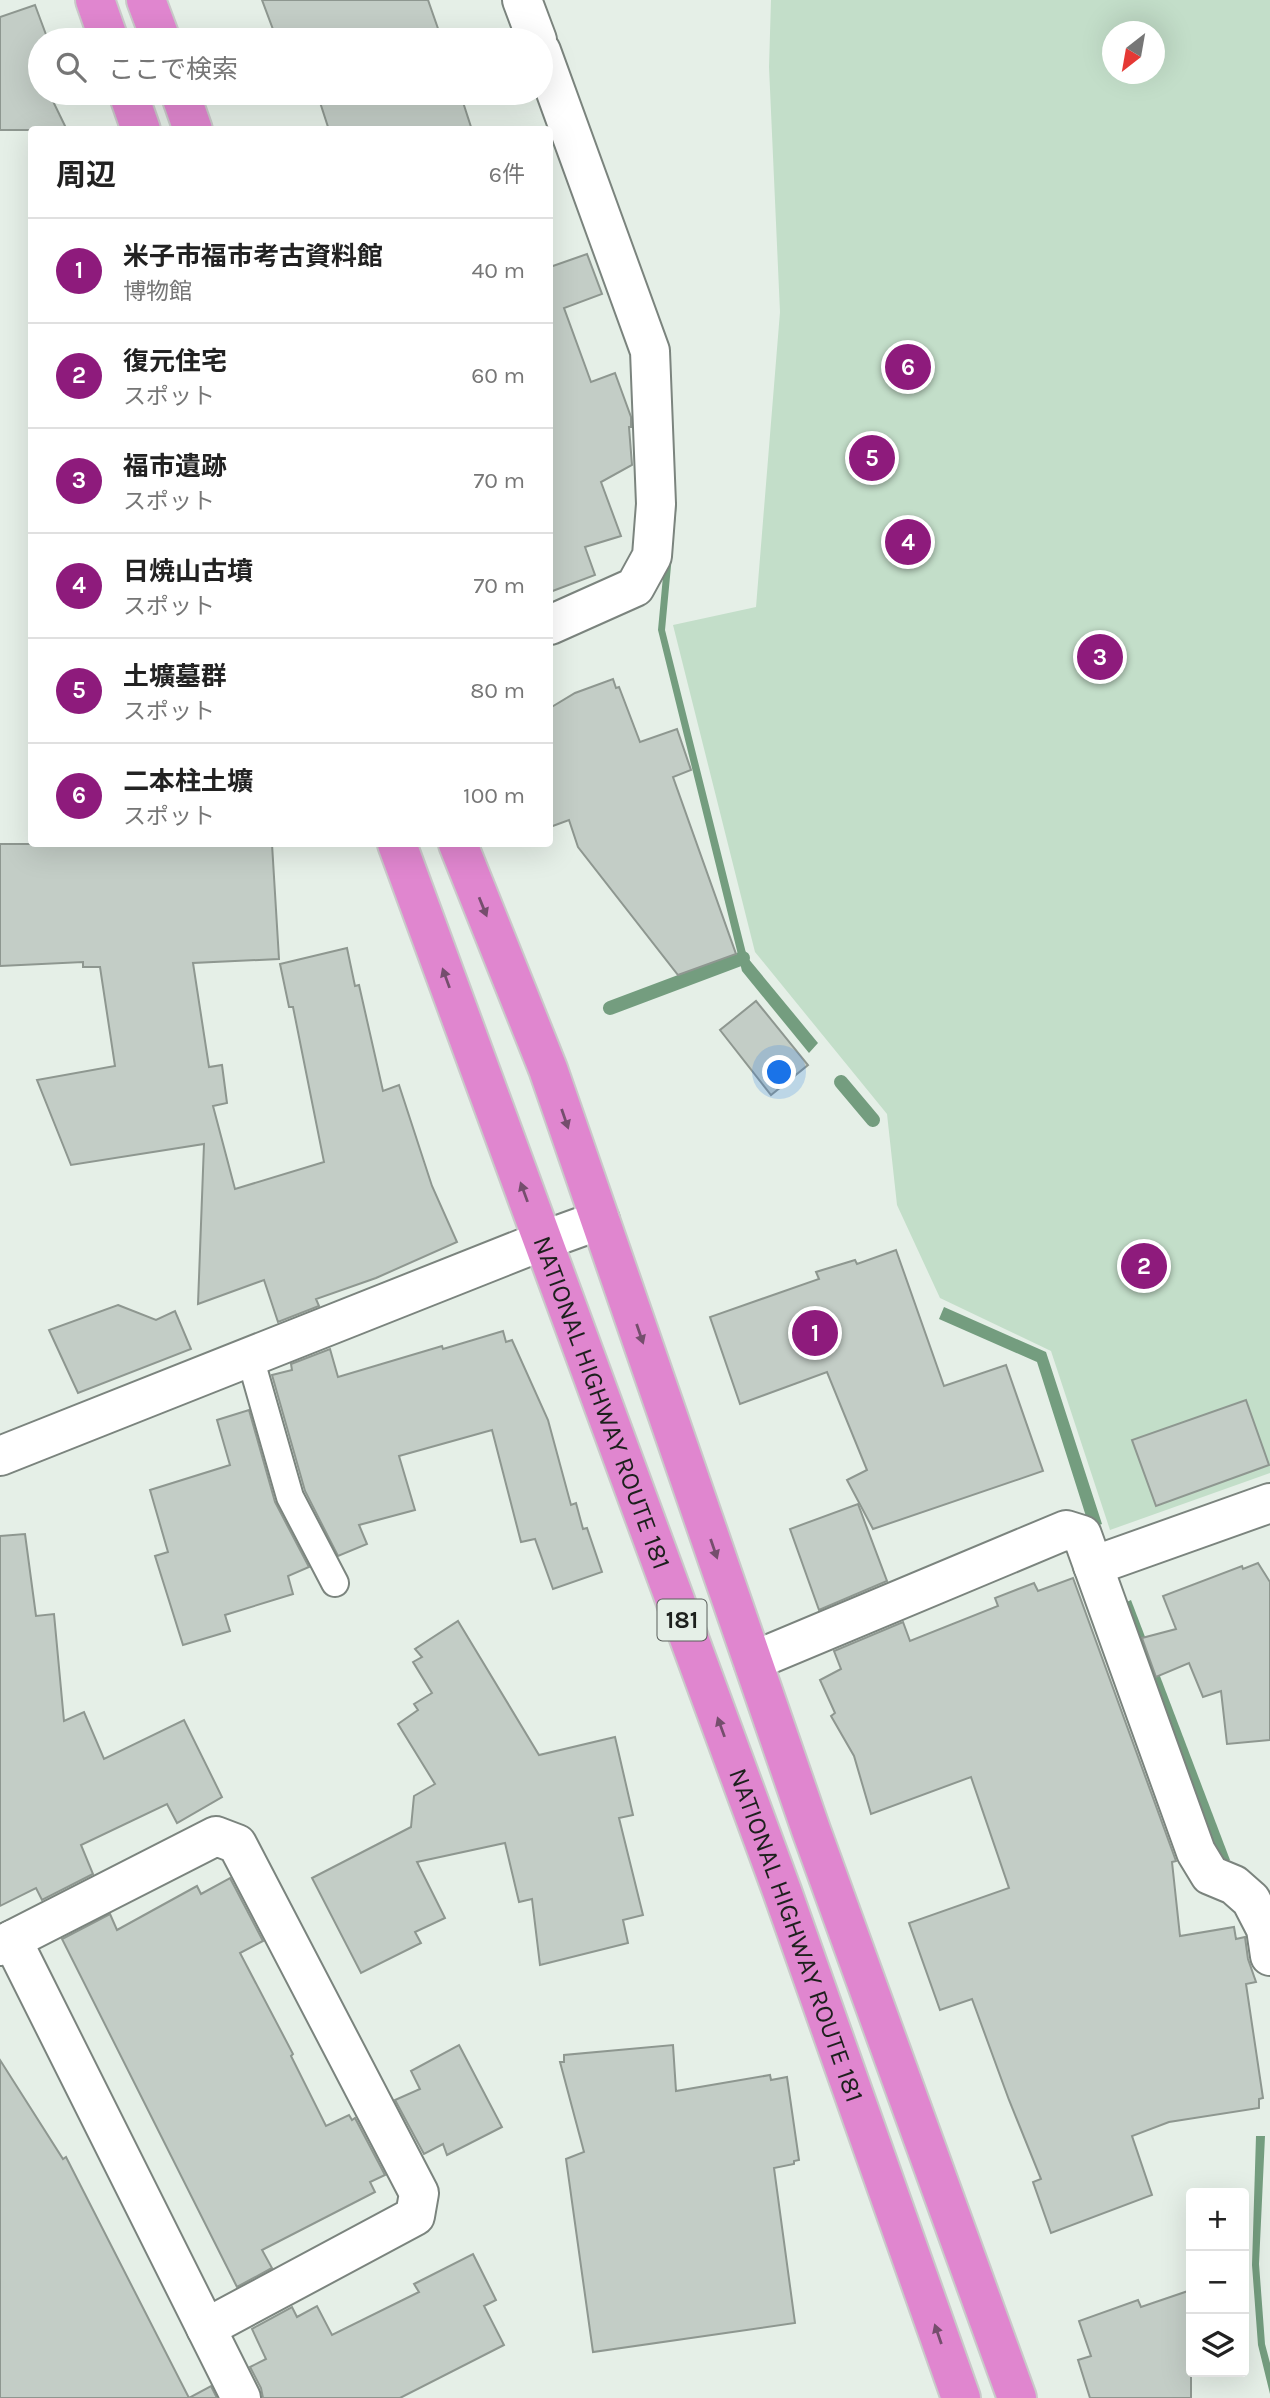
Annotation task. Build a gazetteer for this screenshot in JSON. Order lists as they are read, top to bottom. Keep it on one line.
{"streets":{"highway":["NATIONAL HIGHWAY ROUTE 181","181"]},"north":"bottom left","page":{"search":"ここで検索","heading":["周辺","6件"],"list":[{"mark":"1","name":"米子市福市考古資料館","note":"博物館","value":"40 m"},{"mark":"2","name":"復元住宅","note":"スポット","value":"60 m"},{"mark":"3","name":"福市遺跡","note":"スポット","value":"70 m"},{"mark":"4","name":"日焼山古墳","note":"スポット","value":"70 m"},{"mark":"5","name":"土壙墓群","note":"スポット","value":"80 m"},{"mark":"6","name":"二本柱土壙","note":"スポット","value":"100 m"}],"pins":["6","5","4","3","2","1"],"map_buttons":["+","−"]}}
